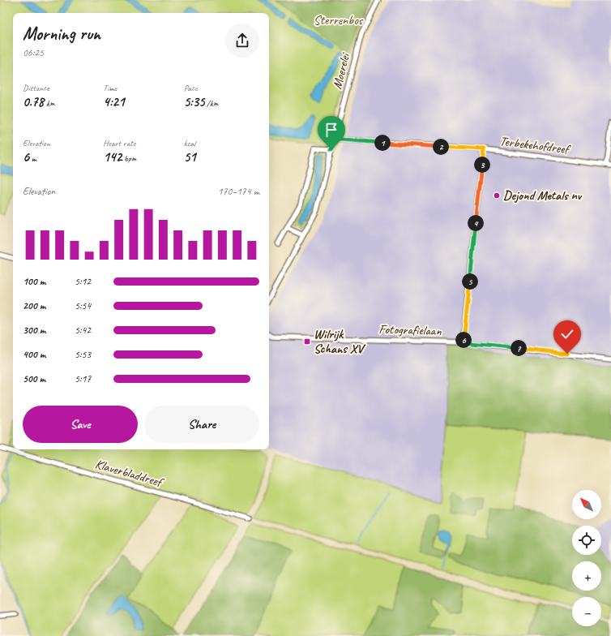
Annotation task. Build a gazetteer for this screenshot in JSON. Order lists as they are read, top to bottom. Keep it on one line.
{"streets":{"street":["Moerelei","Terbekehofdreef","Fotografielaan","Klaverbladdreef"]},"crossings":[["Moerelei","Terbekehofdreef"]],"parks":["Sterrenbos"],"places":{"other":["Dejond Metals nv"],"transit":["Wilrijk Schans XV"]},"north":"top left","page":{"heading":["Morning run","06:25"],"stats":[["Distance","0.78 km"],["Time","4:21"],["Pace","5:35 /km"],["Elevation","6 m"],["Heart rate","142 bpm"],["kcal","51"]],"pins":["1","2","3","4","5","6","7"],"chart":["Elevation","170–174 m"],"list":[{"name":"100 m","note":"5:12"},{"name":"200 m","note":"5:54"},{"name":"300 m","note":"5:42"},{"name":"400 m","note":"5:53"},{"name":"500 m","note":"5:17"}],"buttons":["Save","Share"],"map_buttons":["+","−"]}}
